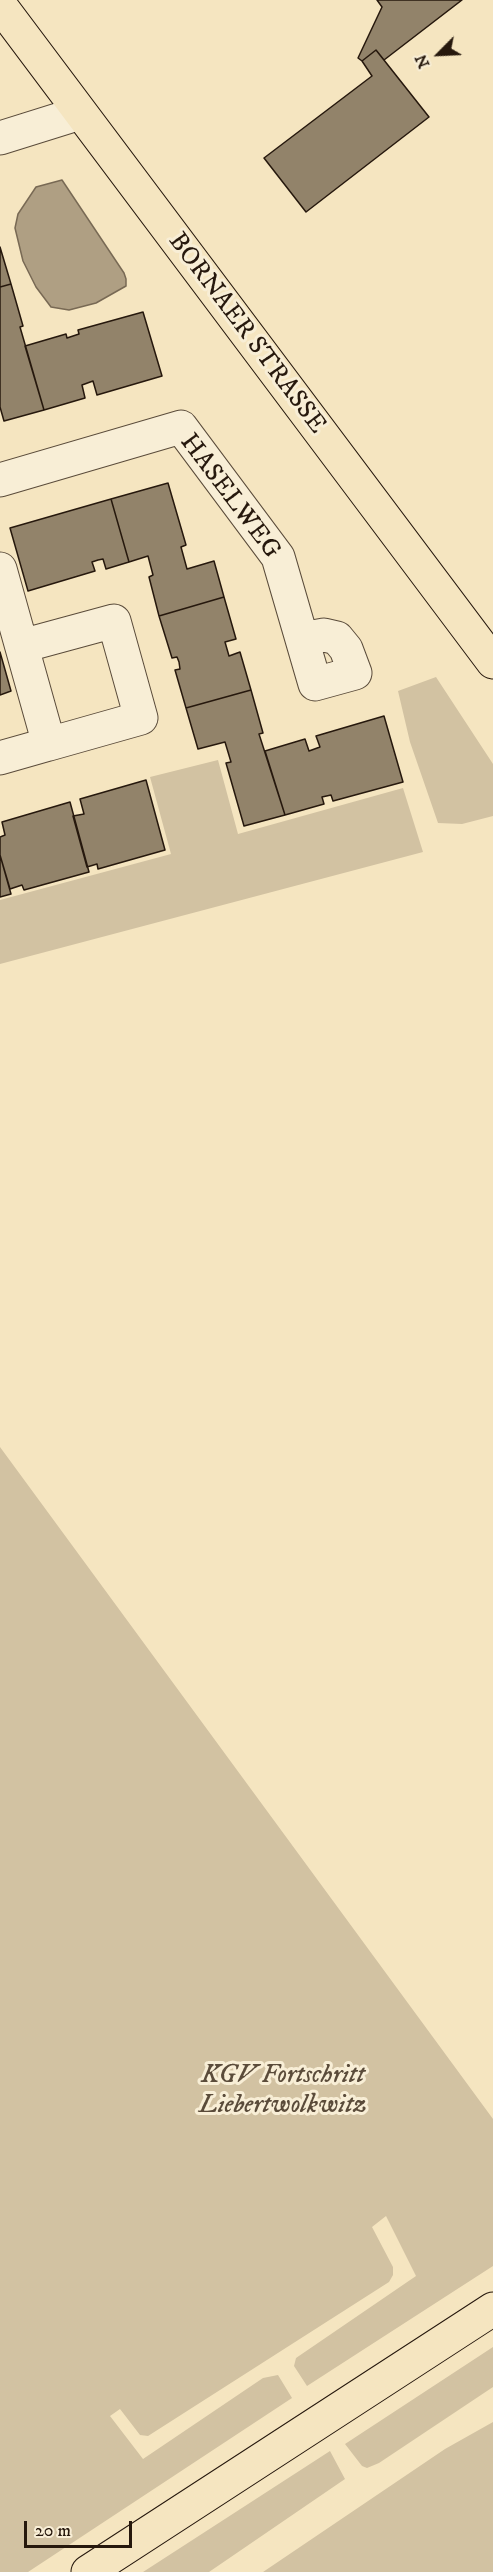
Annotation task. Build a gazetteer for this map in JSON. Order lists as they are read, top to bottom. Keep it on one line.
{"streets":{"main road":["BORNAER STRASSE"],"street":["HASELWEG"]},"parks":["KGV Fortschritt Liebertwolkwitz"],"scale_bar":"20 m","north":"bottom left"}
